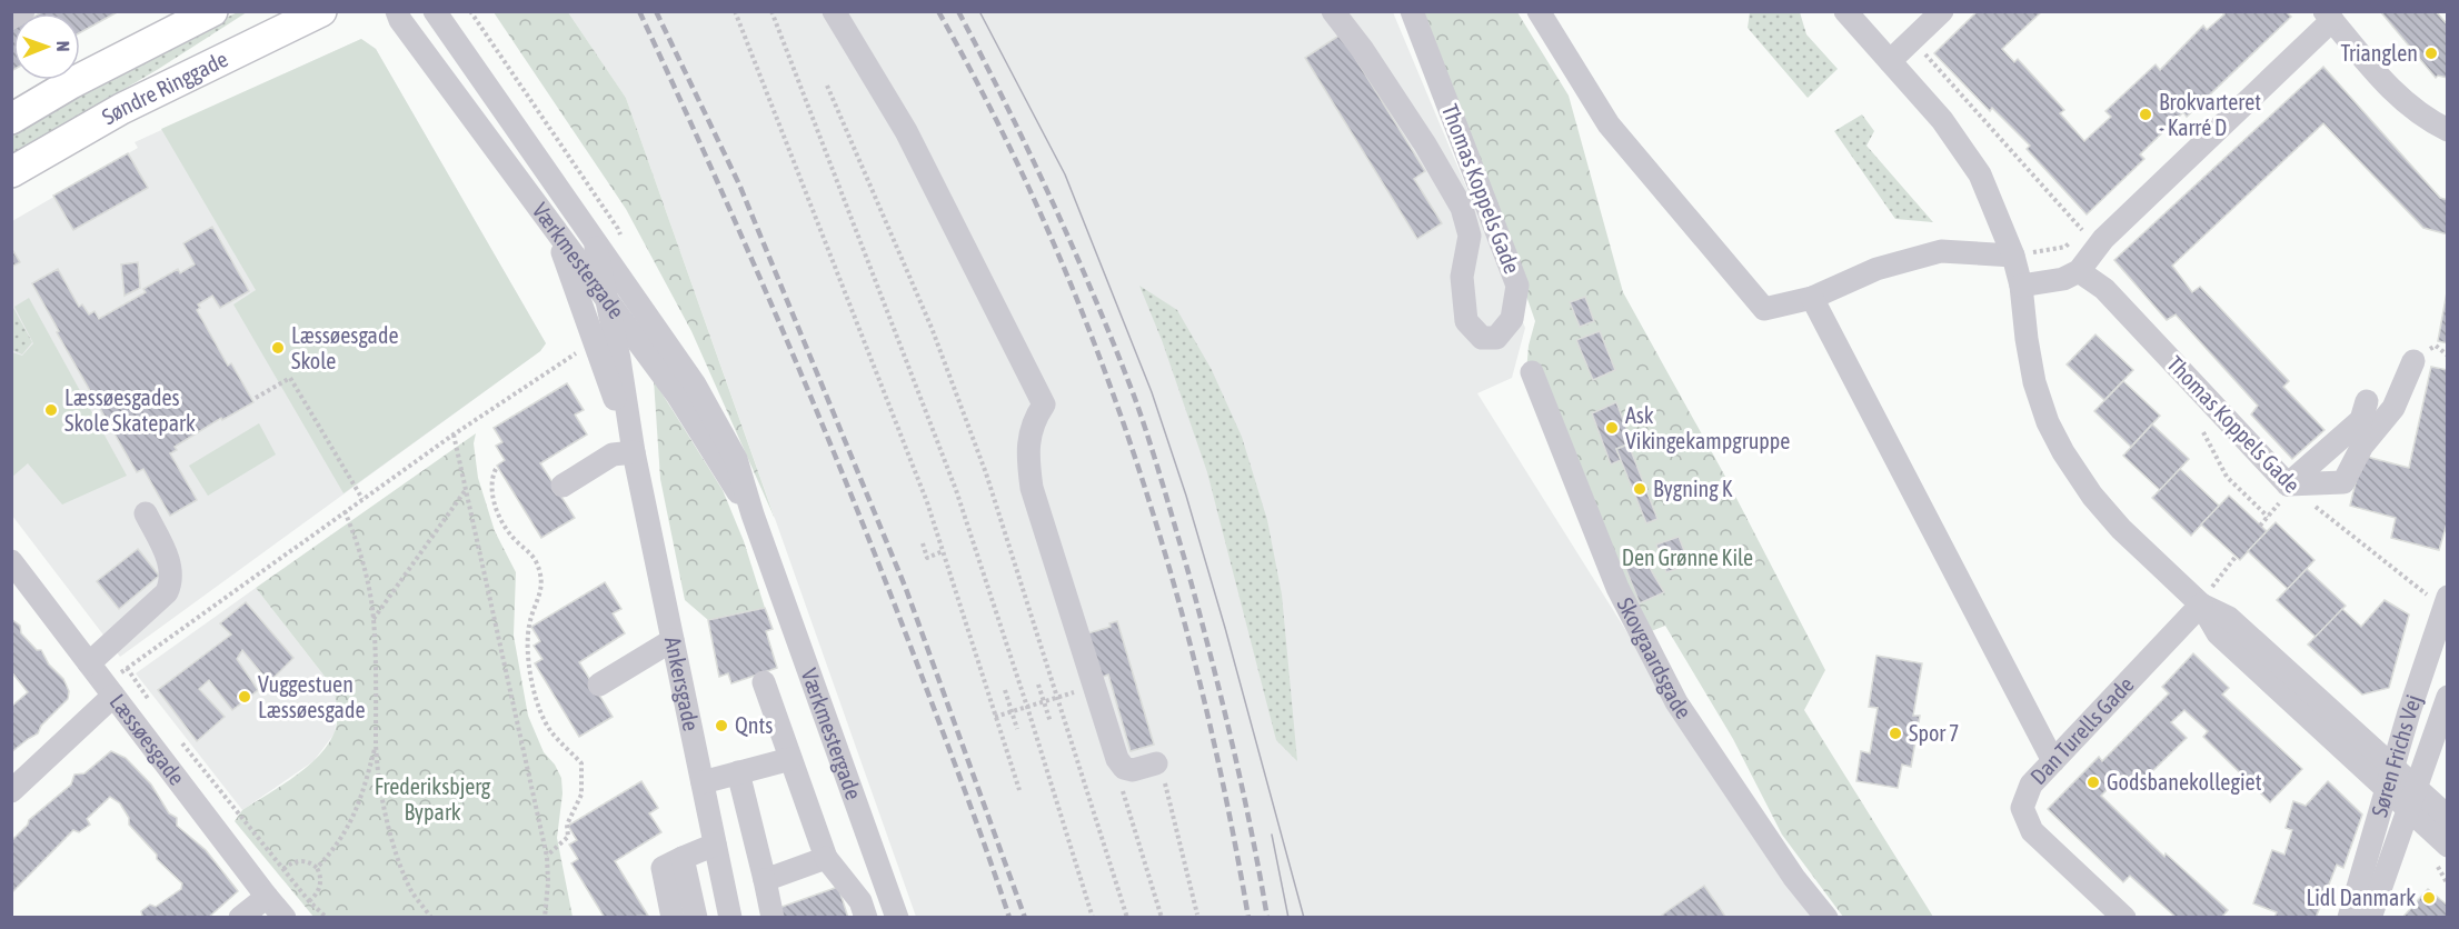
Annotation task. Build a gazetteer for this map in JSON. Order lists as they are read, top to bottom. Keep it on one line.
{"streets":{"main road":["Søndre Ringgade"],"street":["Thomas Koppels Gade","Værkmestergade","Skovgaardsgade","Ankersgade","Dan Turells Gade","Læssøesgade","Søren Frichs Vej"]},"crossings":[["Thomas Koppels Gade","Søren Frichs Vej"],["Værkmestergade","Ankersgade"]],"parks":["Den Grønne Kile","Frederiksbjerg Bypark"],"places":["Trianglen","Brokvarteret - Karré D","Læssøesgade Skole","Læssøesgades Skole Skatepark","Ask Vikingekampgruppe","Bygning K","Vuggestuen Læssøesgade","Qnts","Spor 7","Godsbanekollegiet","Lidl Danmark"],"north":"right"}
